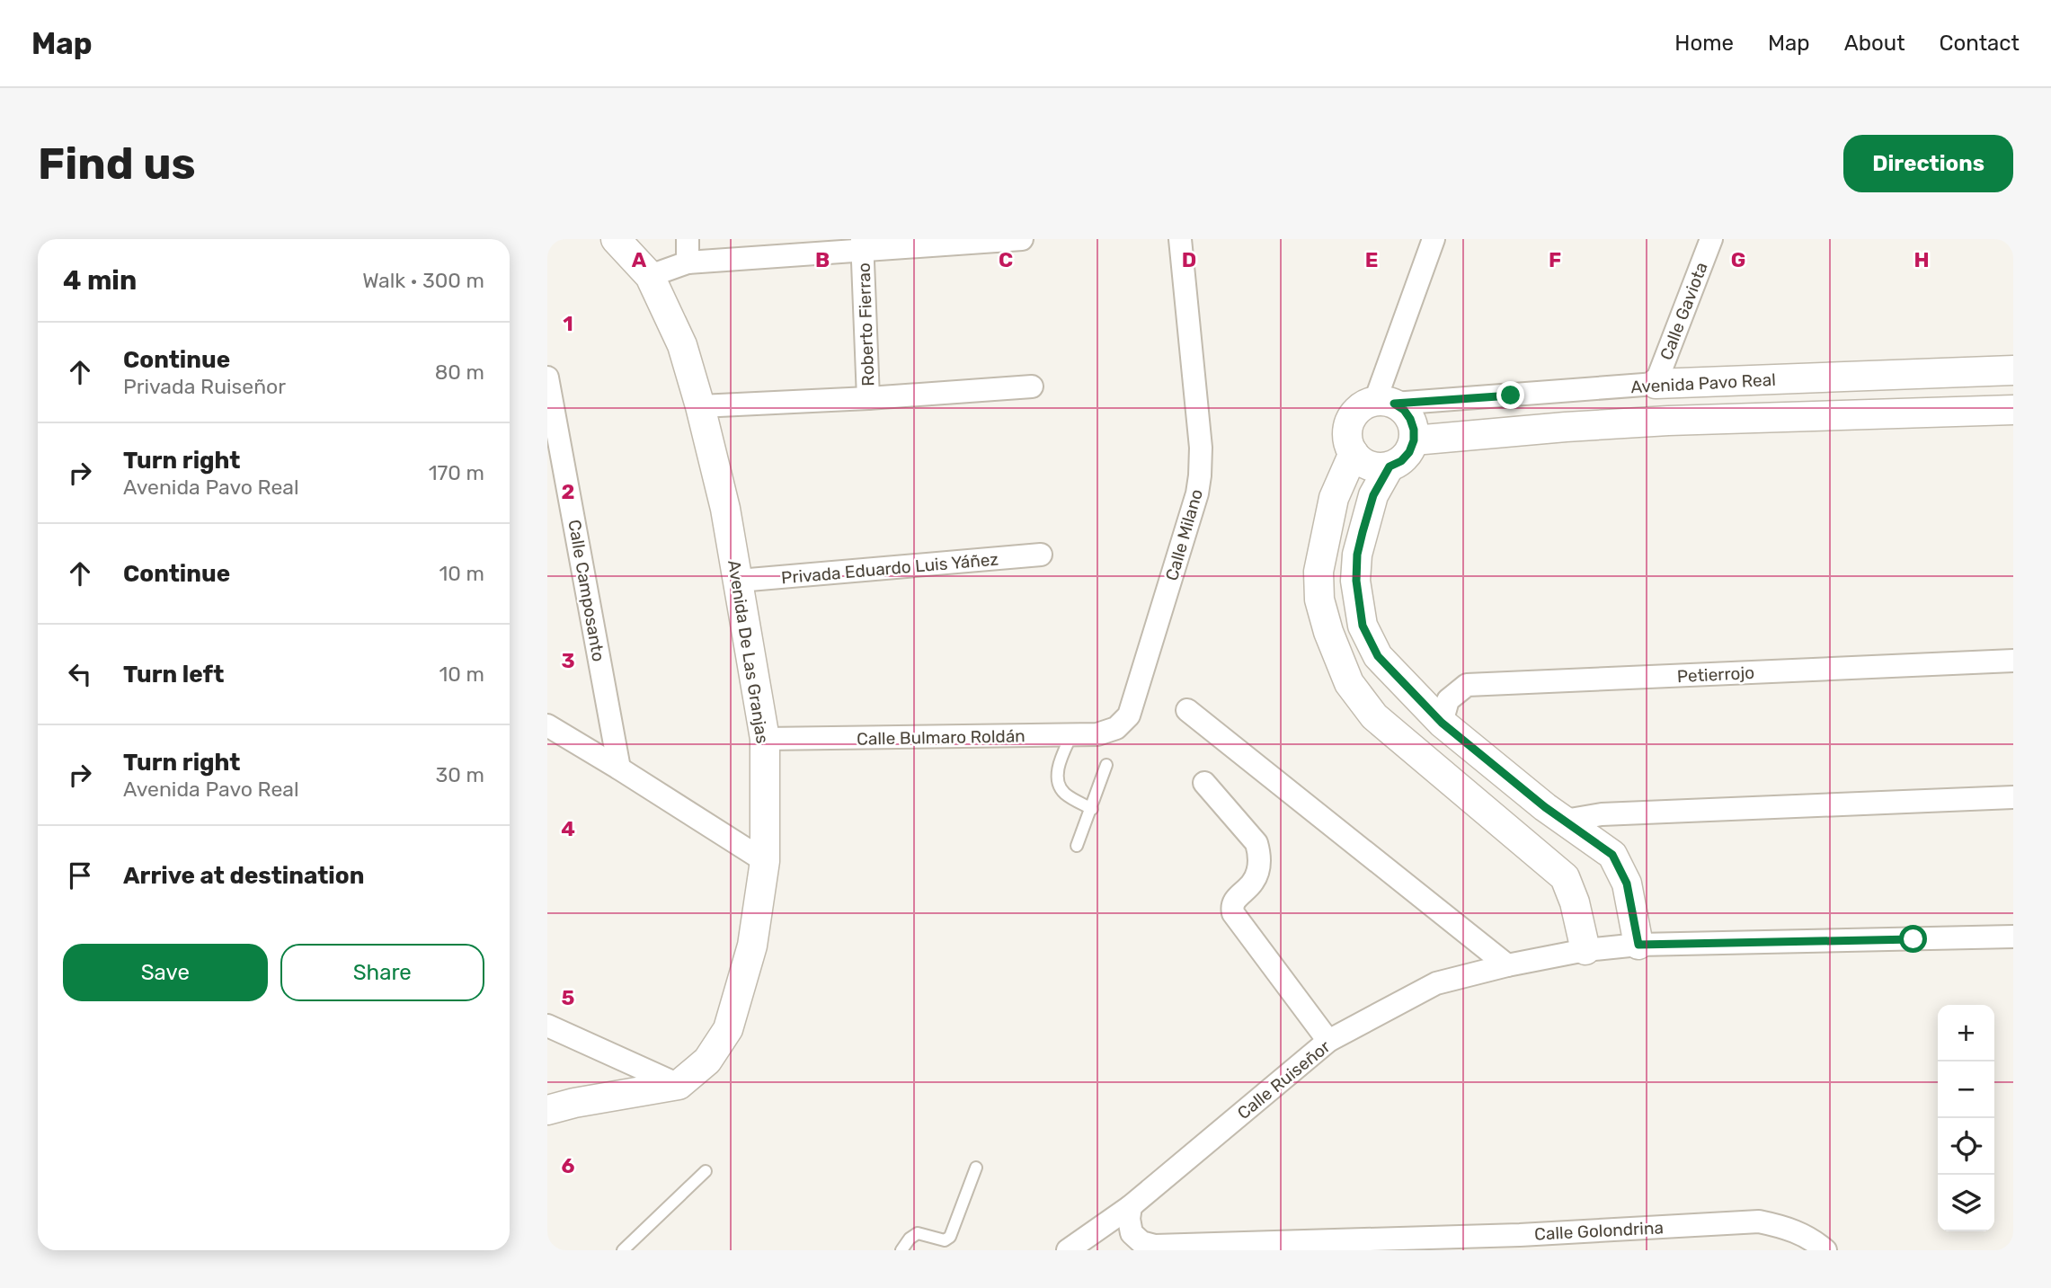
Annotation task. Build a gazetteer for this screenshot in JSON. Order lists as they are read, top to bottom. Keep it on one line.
{"streets":{"street":["Calle Gaviota","Roberto Fierrao","Avenida Pavo Real","Calle Milano","Privada Eduardo Luis Yáñez","Calle Camposanto","Avenida De Las Granjas","Petierrojo","Calle Bulmaro Roldán","Calle Ruiseñor","Calle Golondrina"]},"crossings":[["Calle Gaviota","Avenida Pavo Real"],["Calle Milano","Calle Bulmaro Roldán"],["Privada Eduardo Luis Yáñez","Avenida De Las Granjas"],["Avenida De Las Granjas","Calle Bulmaro Roldán"],["Calle Ruiseñor","Calle Golondrina"]],"page":{"header":"Map","nav":["Home","Map","About","Contact"],"buttons":["Directions",["Save","Share"]],"title":"Find us","heading":["4 min","Walk · 300 m"],"list":[["Continue","Privada Ruiseñor","80 m"],["Turn right","Avenida Pavo Real","170 m"],["Continue","10 m"],["Turn left","10 m"],["Turn right","Avenida Pavo Real","30 m"],"Arrive at destination"],"map_buttons":["+","−"]},"grid":{"columns":["A","B","C","D","E","F","G","H"],"rows":["1","2","3","4","5","6"]}}
